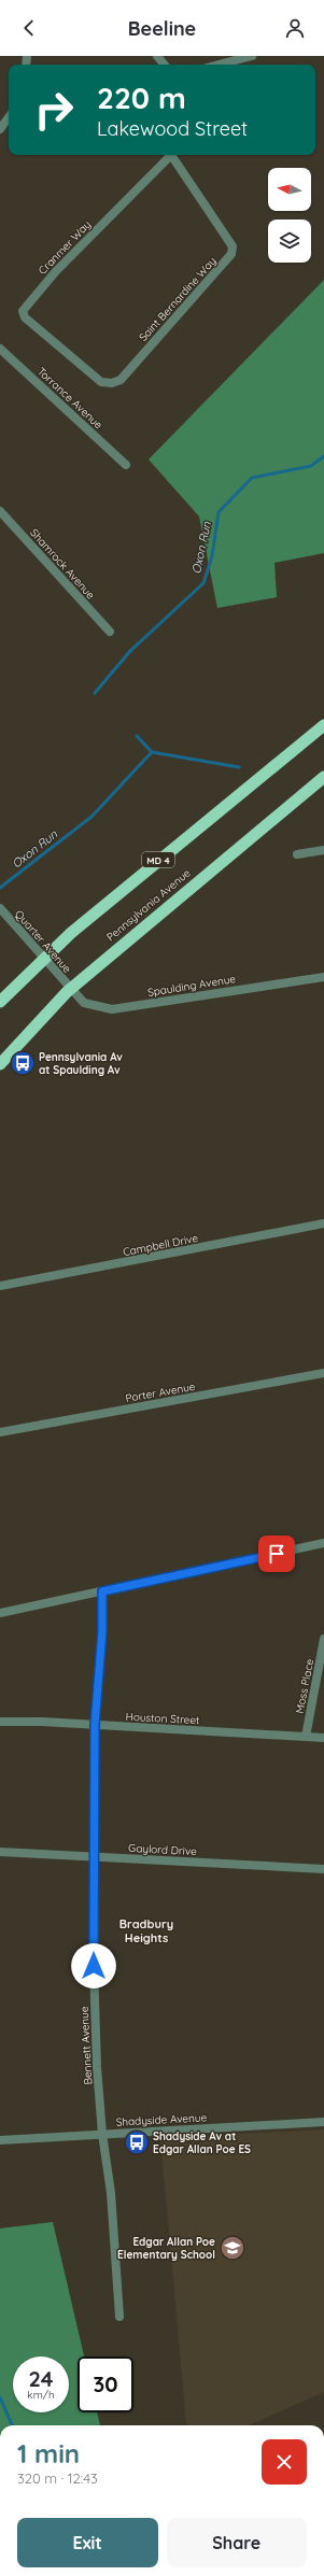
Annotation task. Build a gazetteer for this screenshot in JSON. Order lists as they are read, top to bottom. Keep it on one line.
{"streets":{"highway":["MD 4","Pennsylvania Avenue"],"street":["Cranmer Way","Saint Bernardine Way","Torrance Avenue","Shamrock Avenue","Quarter Avenue","Spaulding Avenue","Campbell Drive","Porter Avenue","Moss Place","Houston Street","Gaylord Drive","Bennett Avenue","Shadyside Avenue"]},"crossings":[["Cranmer Way","Saint Bernardine Way"],["MD 4","Quarter Avenue"],["Pennsylvania Avenue","Quarter Avenue"],["Pennsylvania Avenue","Spaulding Avenue"],["Quarter Avenue","Spaulding Avenue"],["Moss Place","Houston Street"],["Houston Street","Bennett Avenue"],["Gaylord Drive","Bennett Avenue"],["Bennett Avenue","Shadyside Avenue"]],"districts":["Bradbury Heights"],"water":["Oxon Run"],"places":{"bus stop":["Pennsylvania Av at Spaulding Av","Shadyside Av at Edgar Allan Poe ES"],"school or university":["Edgar Allan Poe Elementary School"]},"north":"left","page":{"header":"Beeline","turn":["220 m","Lakewood Street"],"speed":"24 km/h","limit":"30","heading":["1 min","320 m · 12:43"],"buttons":["Exit","Share"]}}
